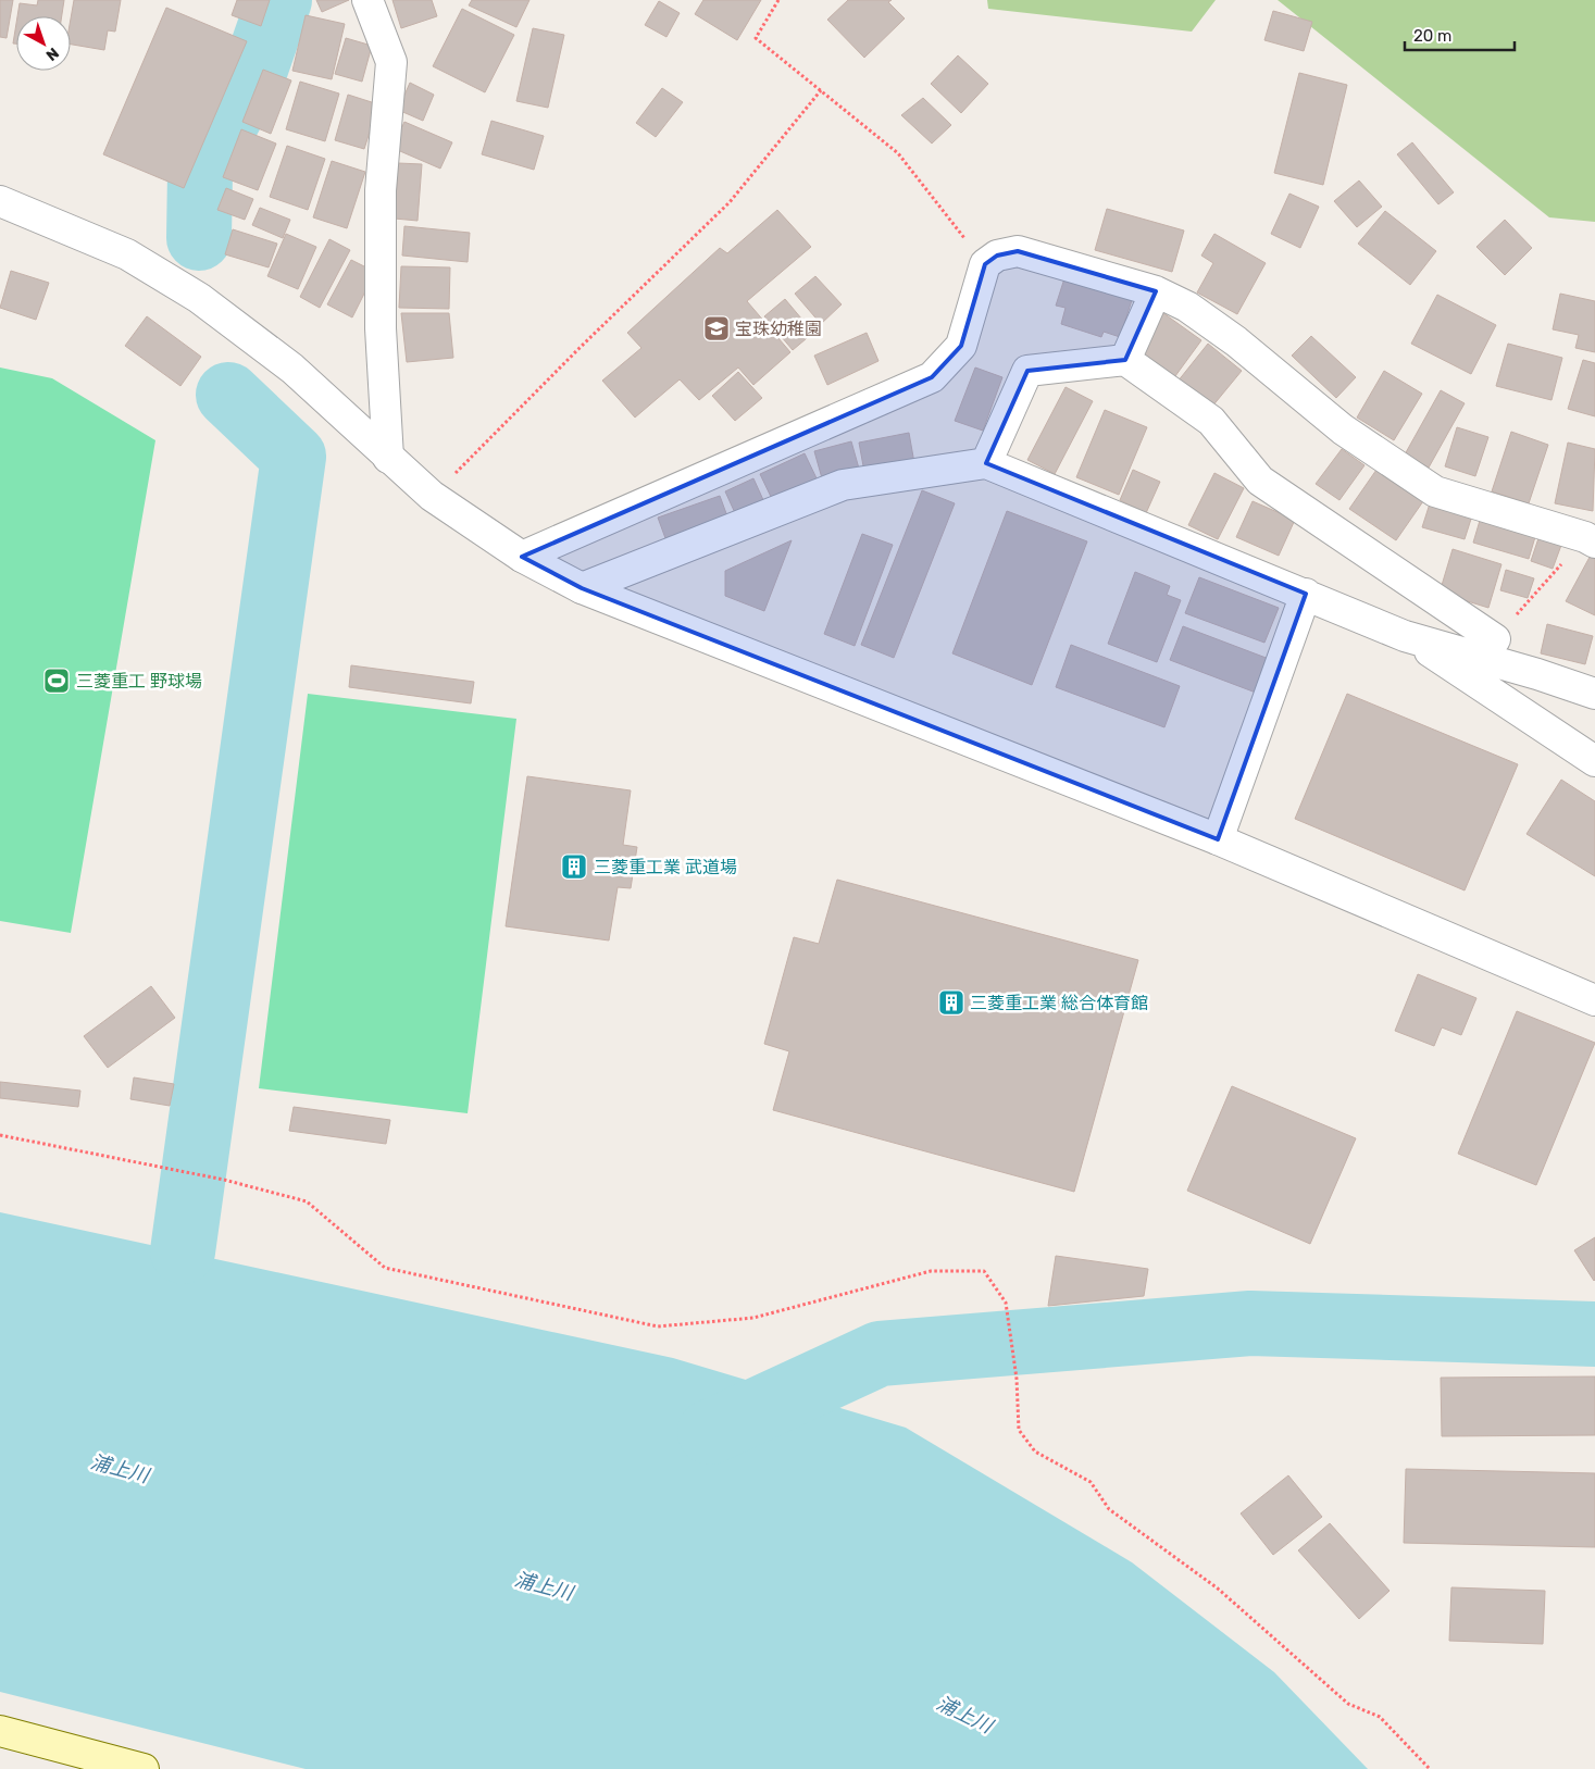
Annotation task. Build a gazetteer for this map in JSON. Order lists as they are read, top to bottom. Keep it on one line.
{"water":["浦上川"],"places":{"school or university":["宝珠幼稚園"],"sports":["三菱重工 野球場"],"building":["三菱重工業 武道場","三菱重工業 総合体育館"]},"scale_bar":"20 m","north":"bottom right"}
